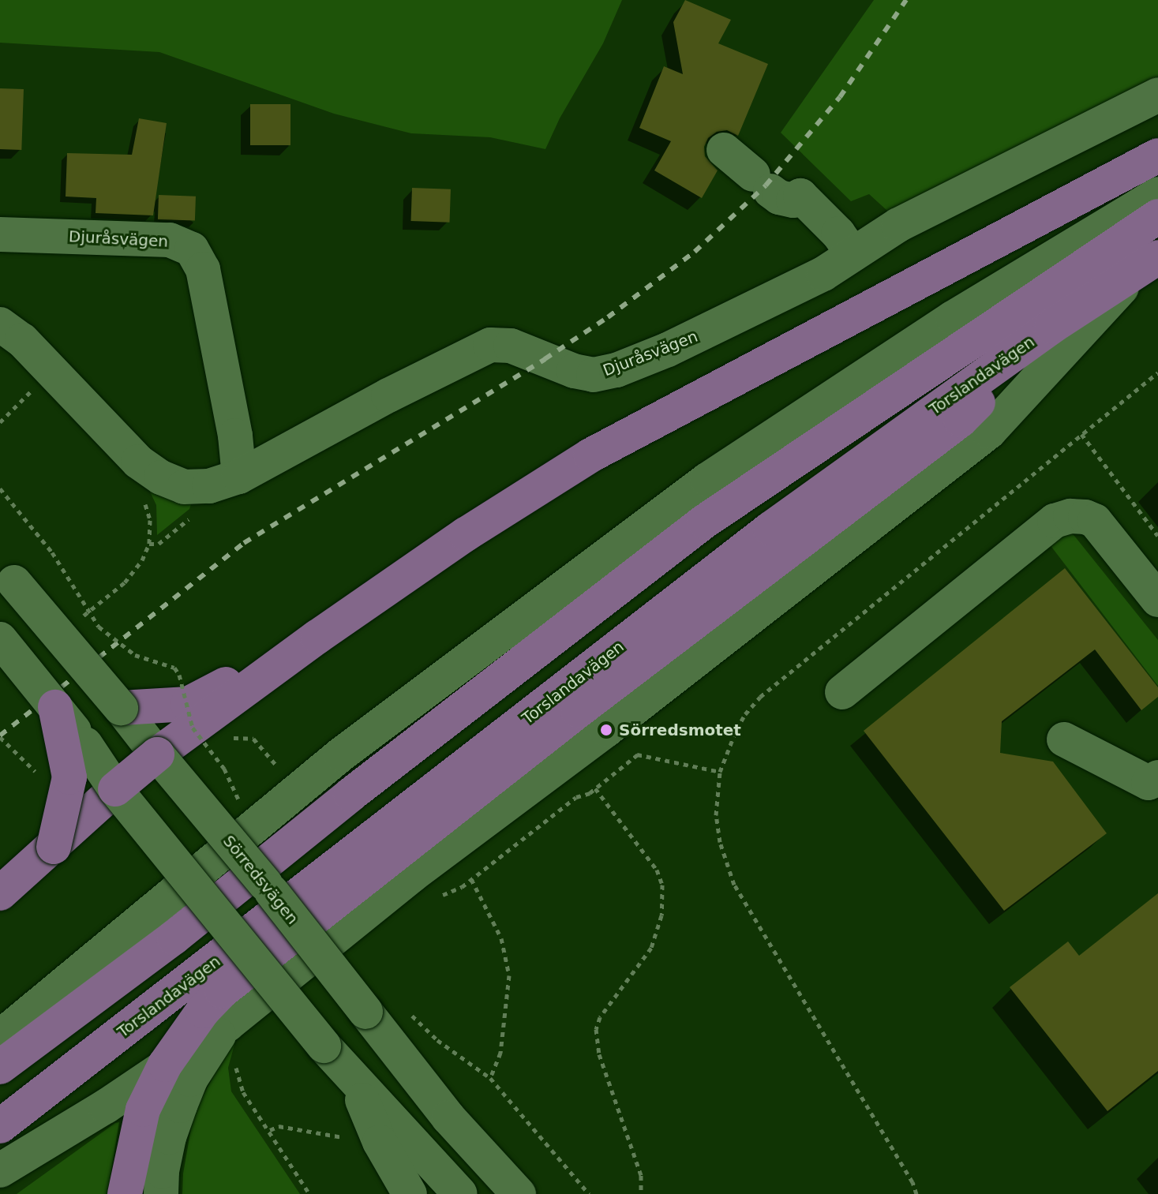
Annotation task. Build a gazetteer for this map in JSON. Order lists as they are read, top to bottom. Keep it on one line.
{"streets":{"main road":["Torslandavägen"],"street":["Djuråsvägen","Sörredsvägen"]},"places":["Sörredsmotet"]}
